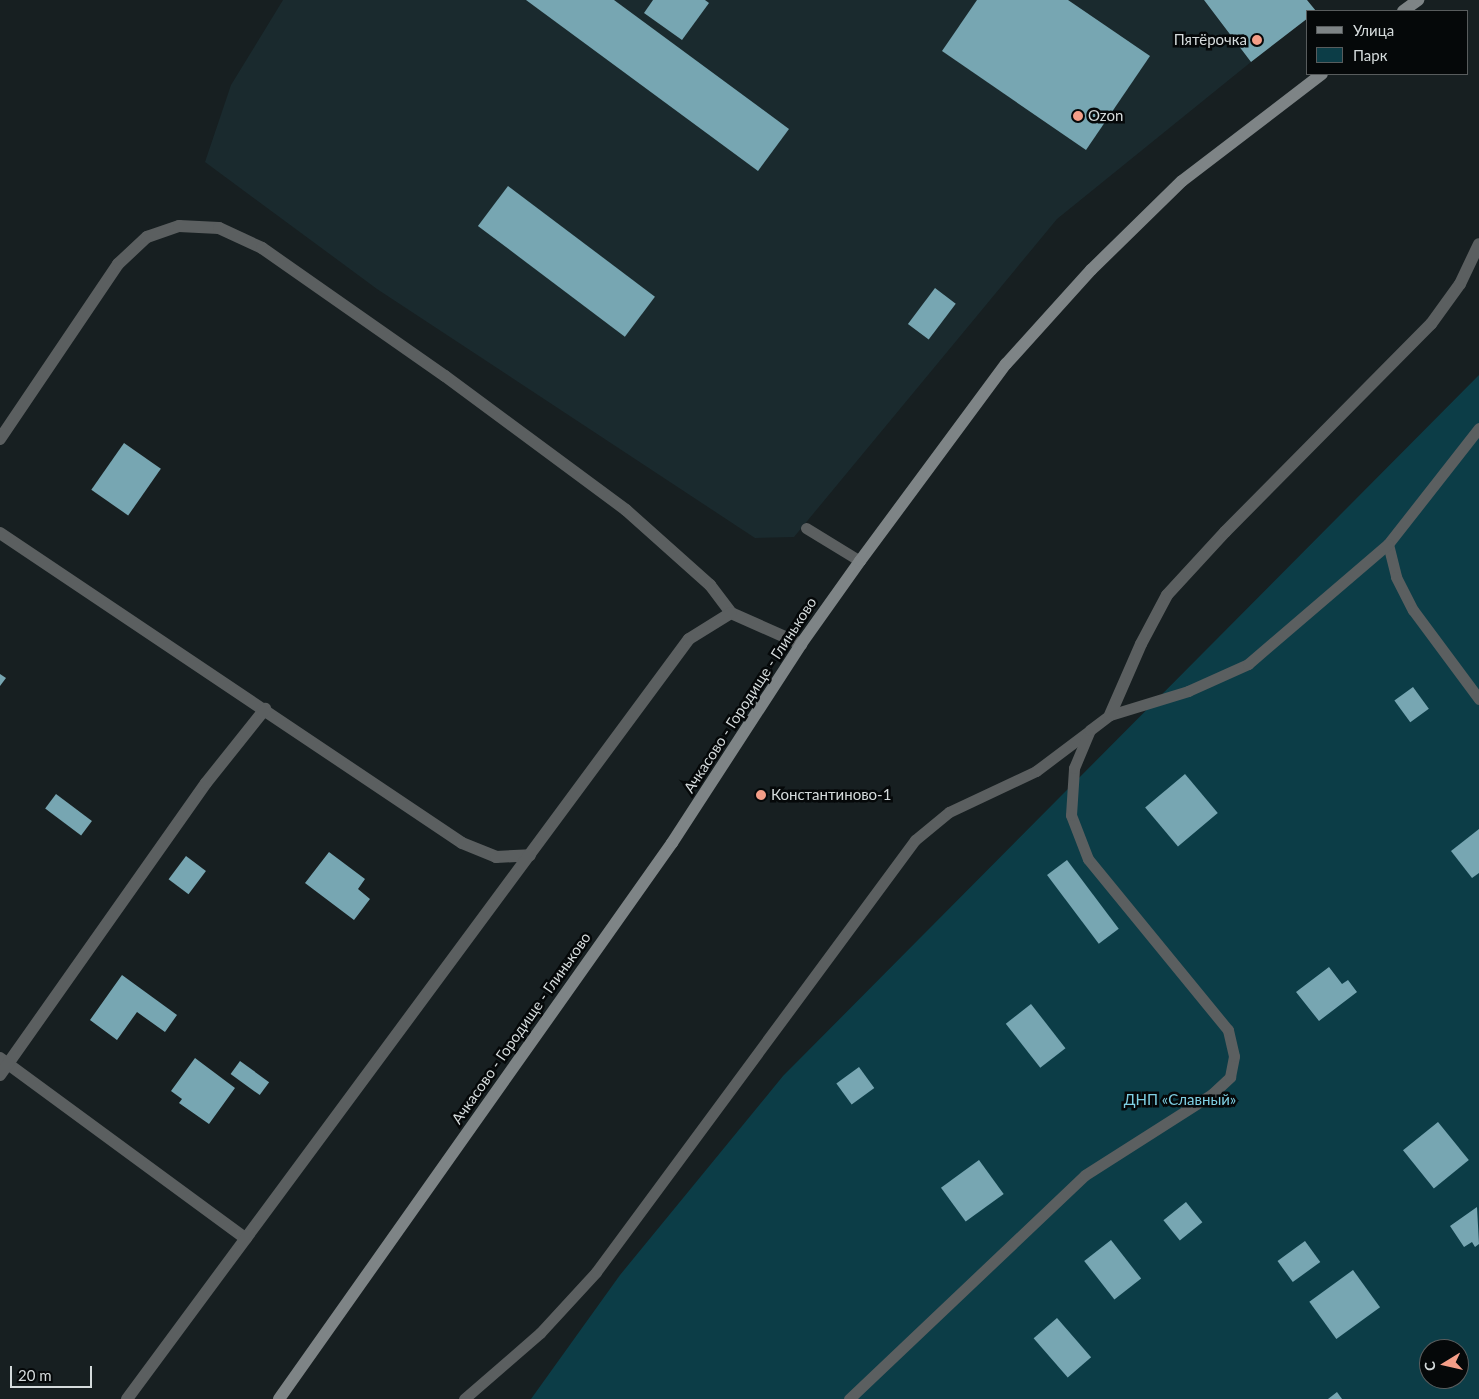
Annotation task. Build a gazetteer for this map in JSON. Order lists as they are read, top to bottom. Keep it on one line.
{"streets":{"street":["Ачкасово - Городище - Глиньково"]},"parks":["ДНП «Славный»"],"places":["Пятёрочка","Ozon","Константиново-1"],"legend":["Улица","Парк"],"scale_bar":"20 m","north":"left"}
